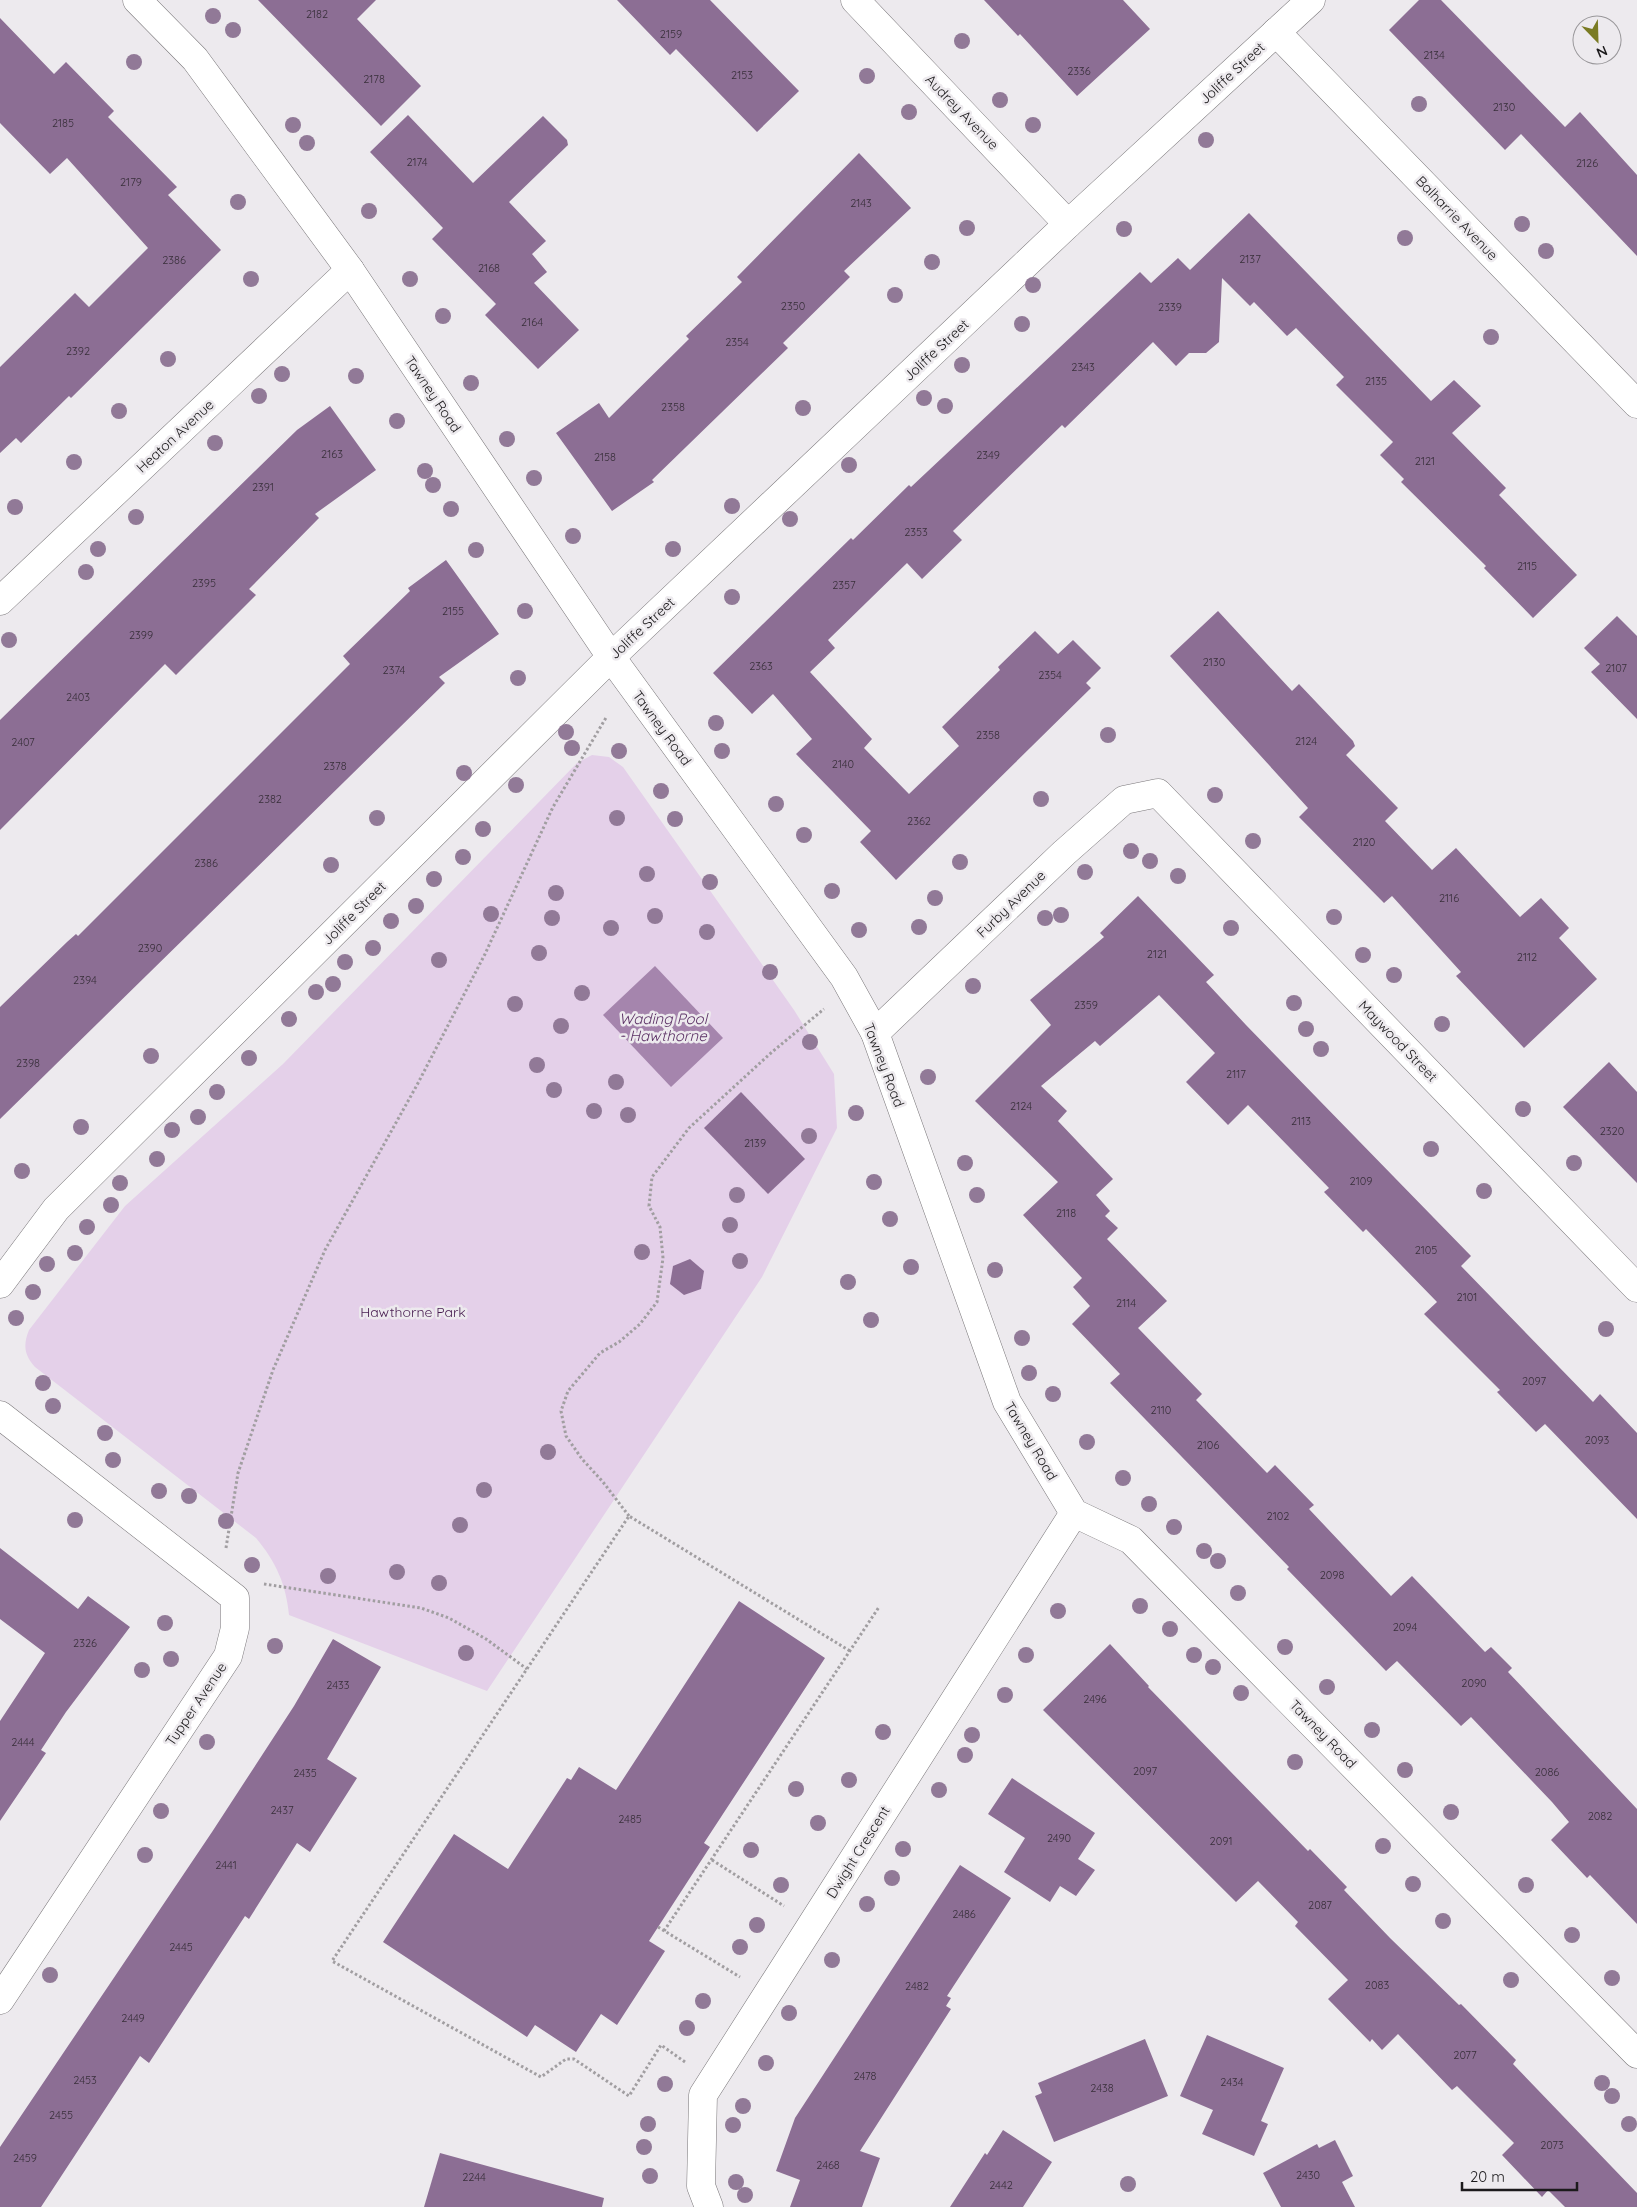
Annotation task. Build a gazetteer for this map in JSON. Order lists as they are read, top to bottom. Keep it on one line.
{"streets":{"street":["Joliffe Street","Audrey Avenue","Balharrie Avenue","Tawney Road","Heaton Avenue","Furby Avenue","Maywood Street","Tupper Avenue","Dwight Crescent"]},"crossings":[["Joliffe Street","Audrey Avenue"],["Joliffe Street","Balharrie Avenue"],["Joliffe Street","Tawney Road"],["Tawney Road","Heaton Avenue"],["Tawney Road","Furby Avenue"],["Tawney Road","Dwight Crescent"],["Furby Avenue","Maywood Street"]],"water":["Wading Pool - Hawthorne"],"parks":["Hawthorne Park"],"house_numbers":["2182","2159","2134","2336","2153","2178","2130","2185","2174","2126","2179","2143","2137","2386","2168","2350","2339","2164","2354","2392","2343","2135","2358","2163","2349","2158","2121","2391","2353","2115","2395","2357","2155","2399","2130","2363","2107","2374","2354","2403","2358","2124","2407","2140","2378","2382","2362","2120","2386","2116","2390","2121","2112","2394","2359","2398","2117","2124","2113","2320","2139","2109","2118","2105","2101","2114","2097","2110","2093","2106","2102","2098","2094","2326","2090","2433","2496","2444","2097","2086","2435","2437","2082","2485","2490","2091","2441","2087","2486","2445","2083","2482","2449","2077","2478","2453","2434","2438","2455","2073","2459","2468","2430","2244","2442"],"scale_bar":"20 m","north":"bottom right"}
